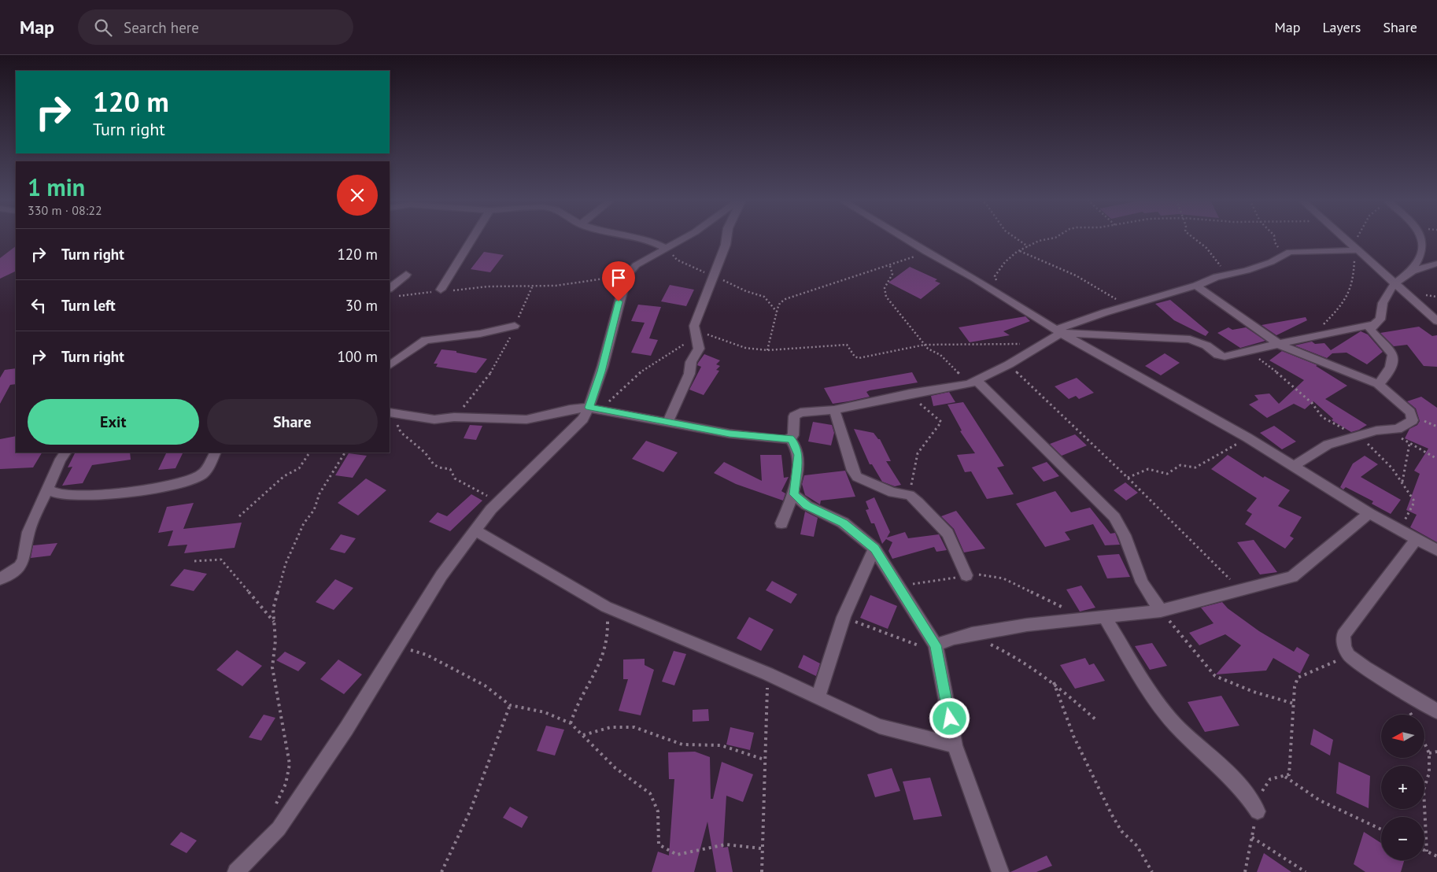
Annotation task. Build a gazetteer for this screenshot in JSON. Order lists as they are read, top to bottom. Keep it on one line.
{"north":"left","page":{"header":"Map","search":"Search here","nav":["Map","Layers","Share"],"turn":["120 m","Turn right"],"heading":["1 min","330 m · 08:22"],"list":[{"name":"Turn right","value":"120 m"},{"name":"Turn left","value":"30 m"},{"name":"Turn right","value":"100 m"}],"buttons":["Exit","Share"],"map_buttons":["+","−"]}}
